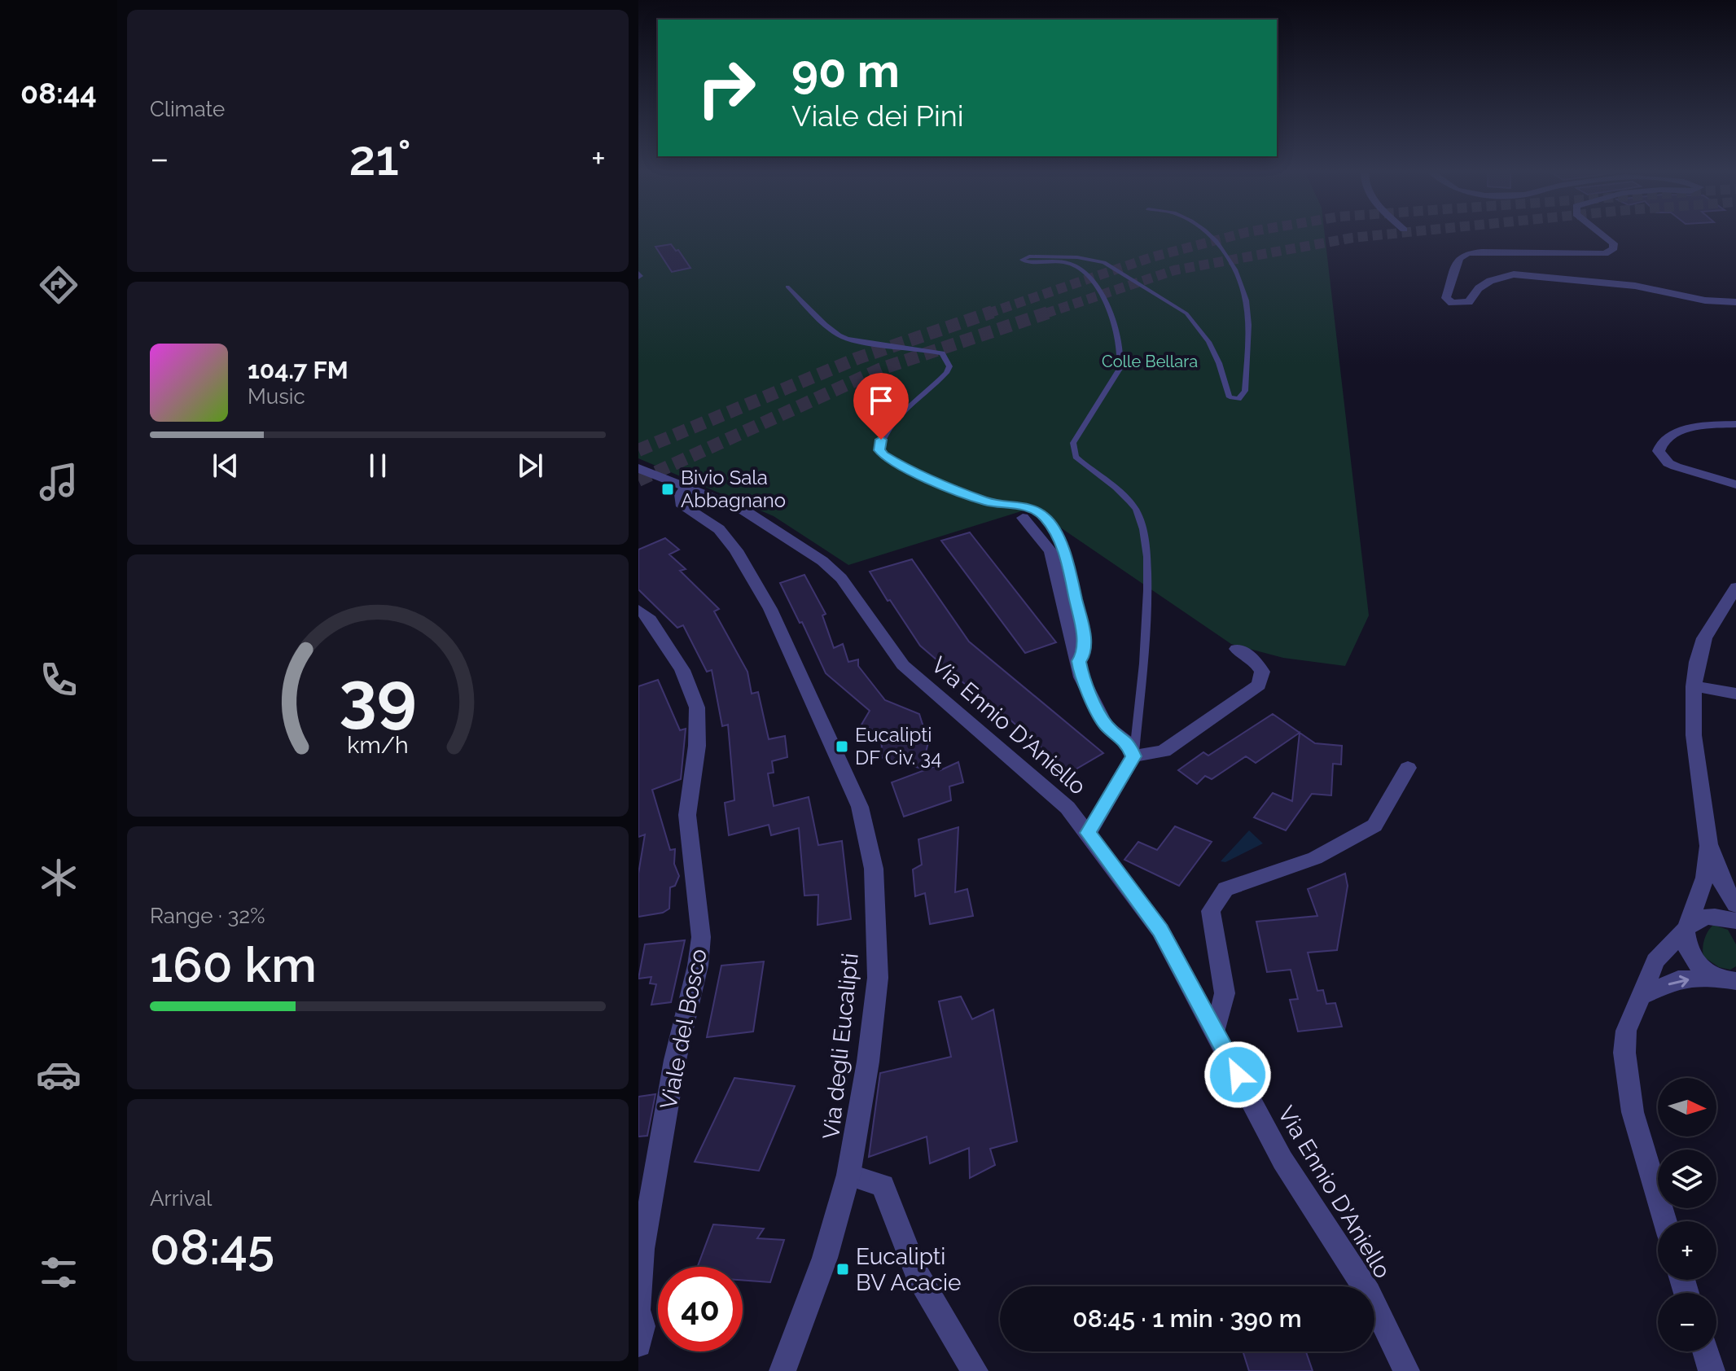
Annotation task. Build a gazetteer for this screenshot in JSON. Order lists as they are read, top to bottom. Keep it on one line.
{"streets":{"street":["Via Ennio D'Aniello","Viale del Bosco","Via degli Eucalipti"]},"crossings":[["Via Ennio D'Aniello","Via degli Eucalipti"]],"parks":["Colle Bellara"],"places":{"transit":["Bivio Sala Abbagnano","Eucalipti DF Civ. 34","Eucalipti BV Acacie"]},"north":"right","page":{"tabs":"08:44","tile":["Climate",["Range · 32%","160 km"],["Arrival","08:45"]],"turn":["90 m","Viale dei Pini"],"heat":["−","21°","+"],"song":["104.7 FM","Music"],"map_buttons":["+","−"],"limit":"40","trip":"08:45 · 1 min · 390 m","gauge":["39","km/h"]}}
